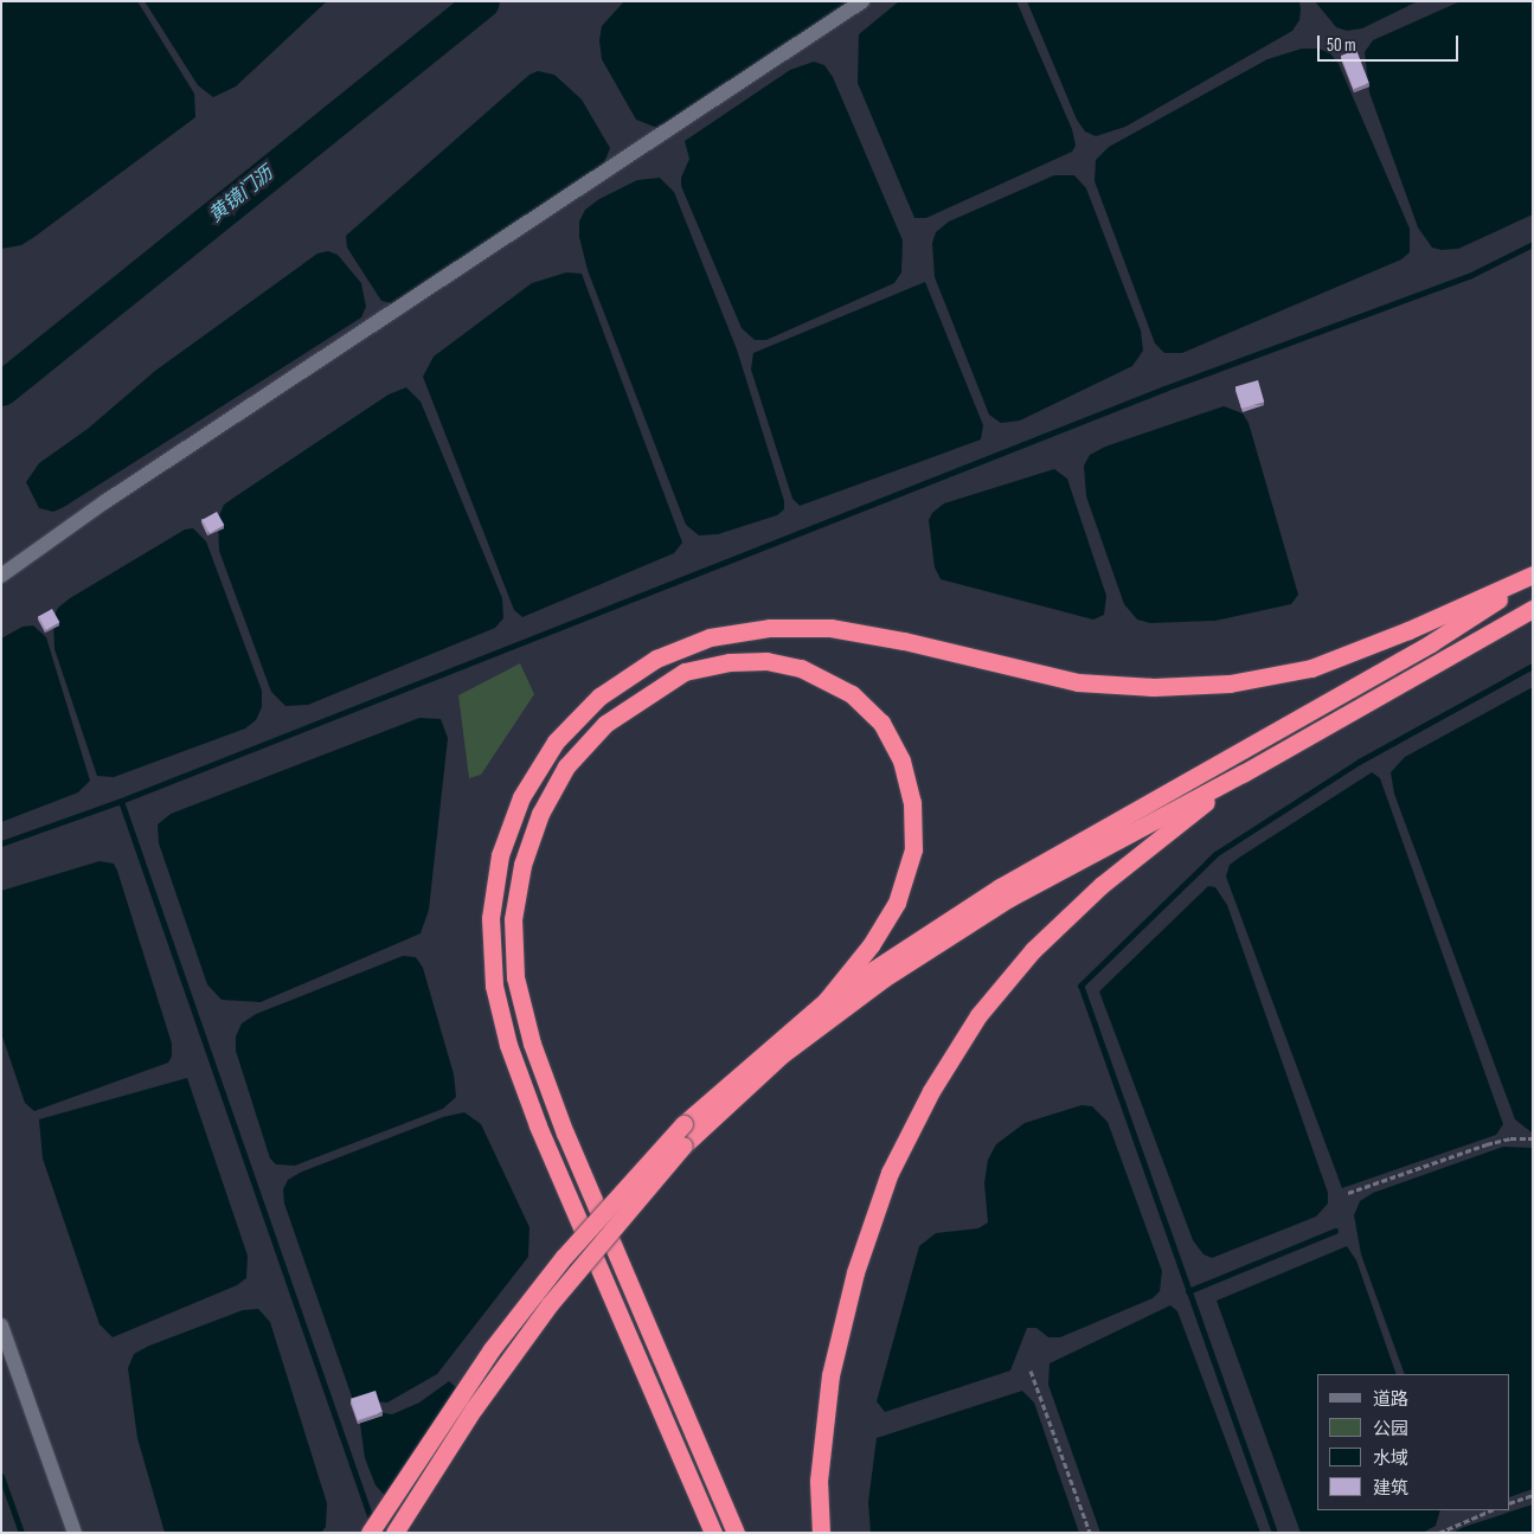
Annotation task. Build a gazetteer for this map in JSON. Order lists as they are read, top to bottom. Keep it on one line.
{"water":["黄镜门沥"],"legend":["道路","公园","水域","建筑"],"scale_bar":"50 m"}
